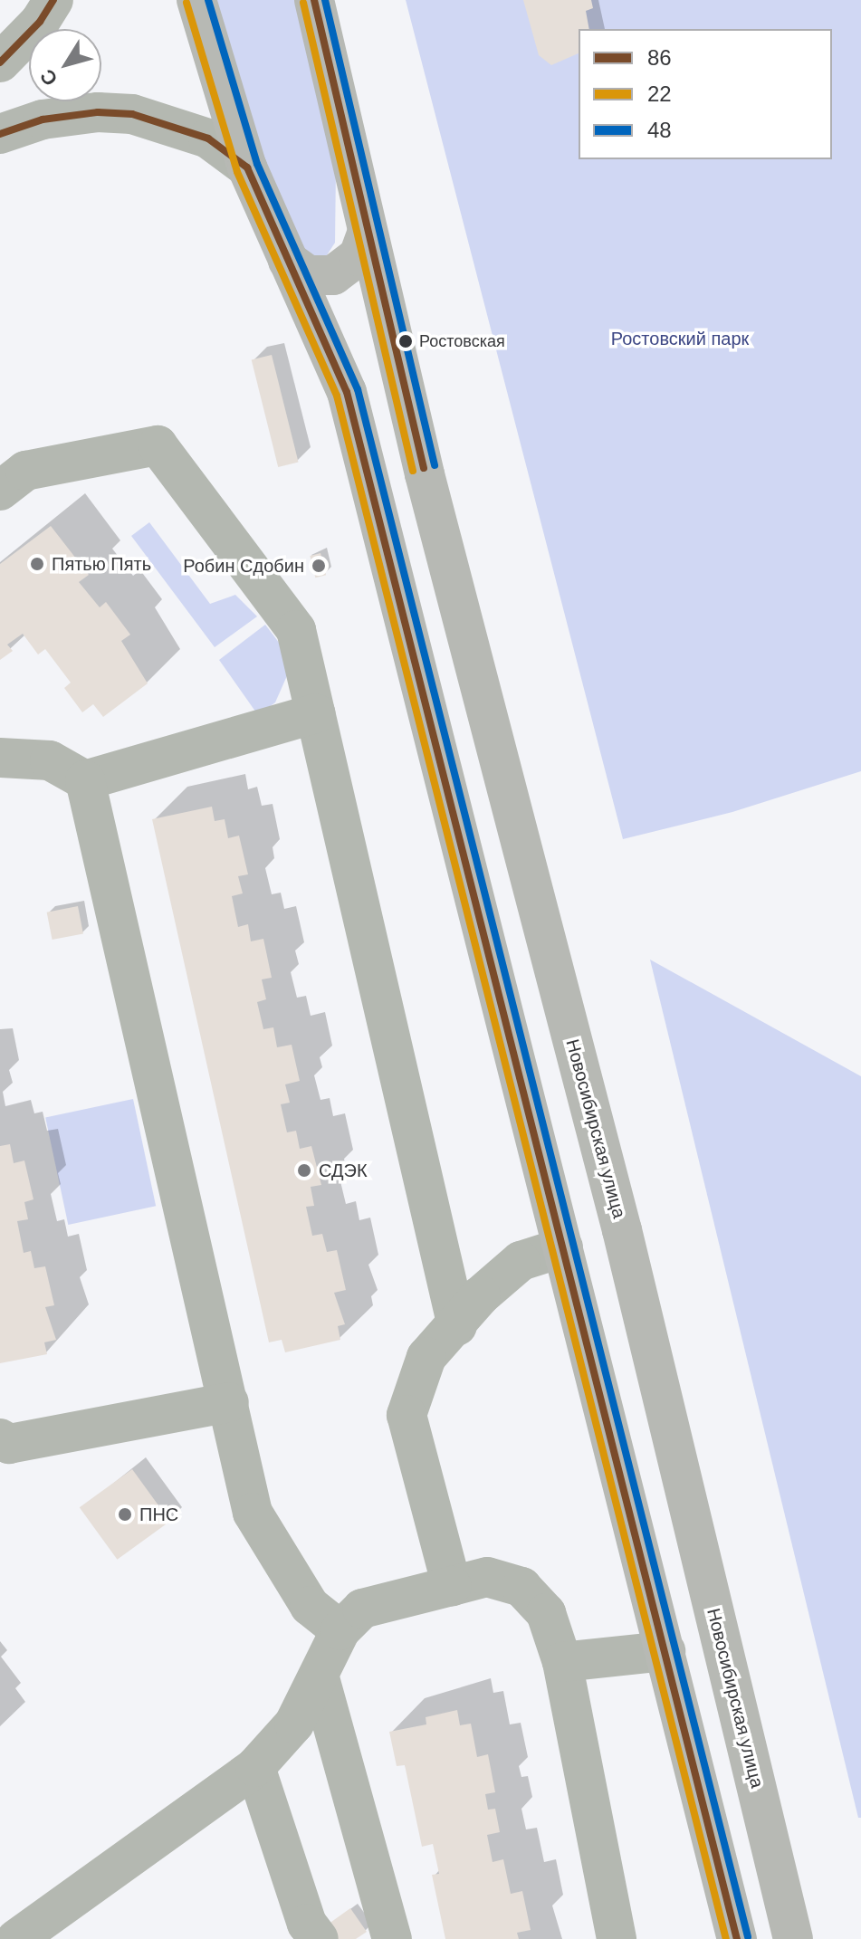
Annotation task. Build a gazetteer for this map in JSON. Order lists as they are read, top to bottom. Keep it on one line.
{"streets":{"main road":["Новосибирская улица"]},"parks":["Ростовский парк"],"places":["Ростовская","Пятью Пять","Робин Сдобин","СДЭК","ПНС"],"lines":["transit line 86","transit line 48","transit line 22"],"legend":["86","22","48"],"north":"bottom left"}
